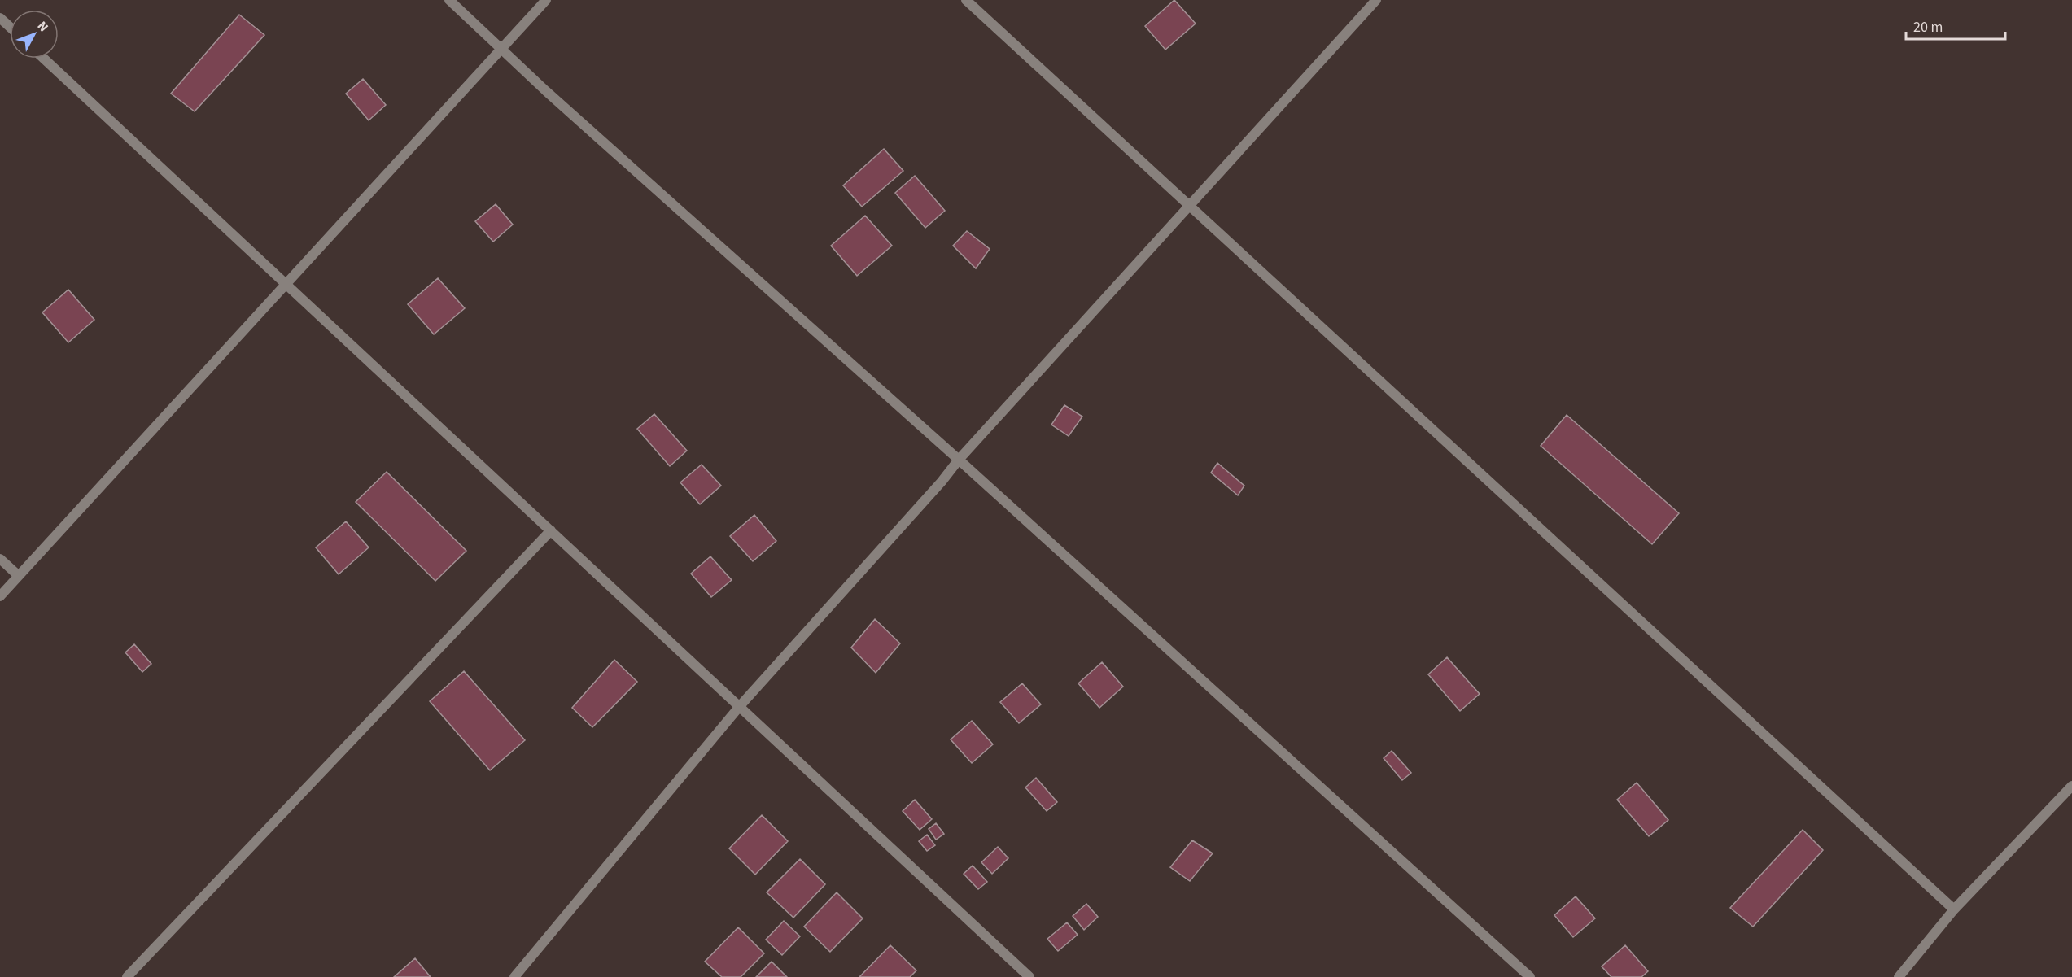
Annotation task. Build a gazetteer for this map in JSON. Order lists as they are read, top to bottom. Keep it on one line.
{"scale_bar":"20 m","north":"top right"}
